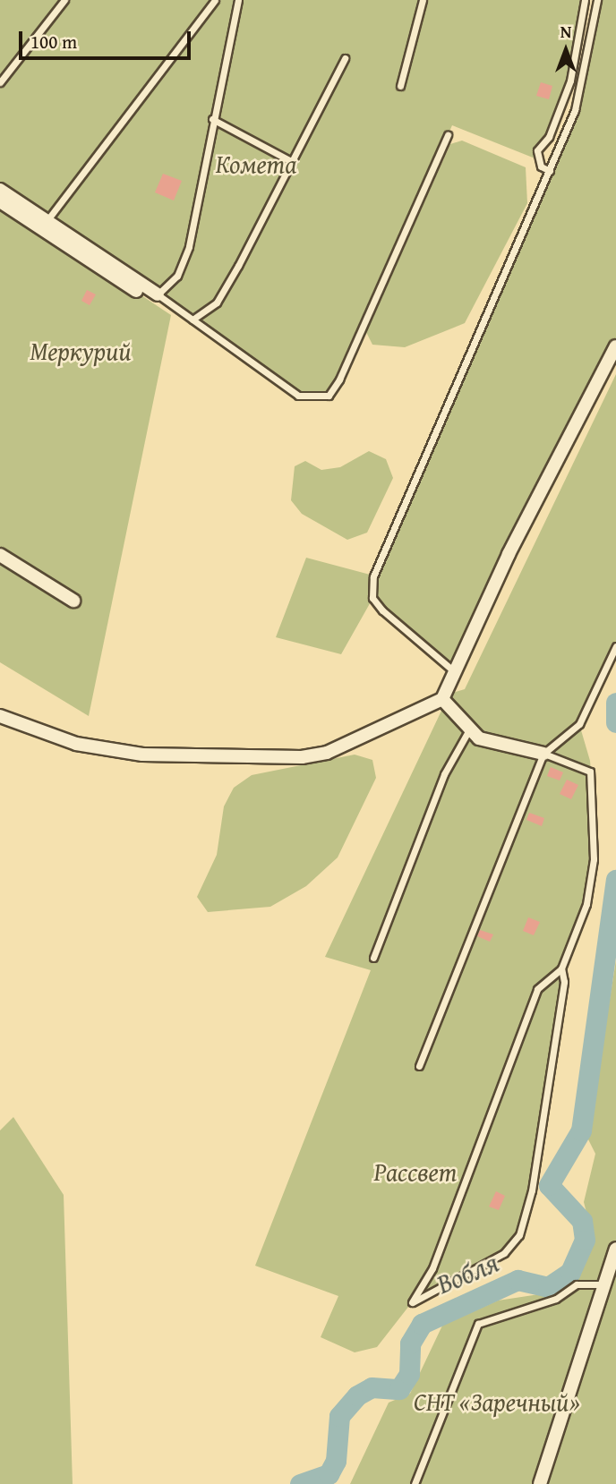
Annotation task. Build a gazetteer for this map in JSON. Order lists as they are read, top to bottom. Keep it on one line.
{"water":["Вобля"],"parks":["Комета","Меркурий","Рассвет","СНТ «Заречный»"],"scale_bar":"100 m","north":"top"}
